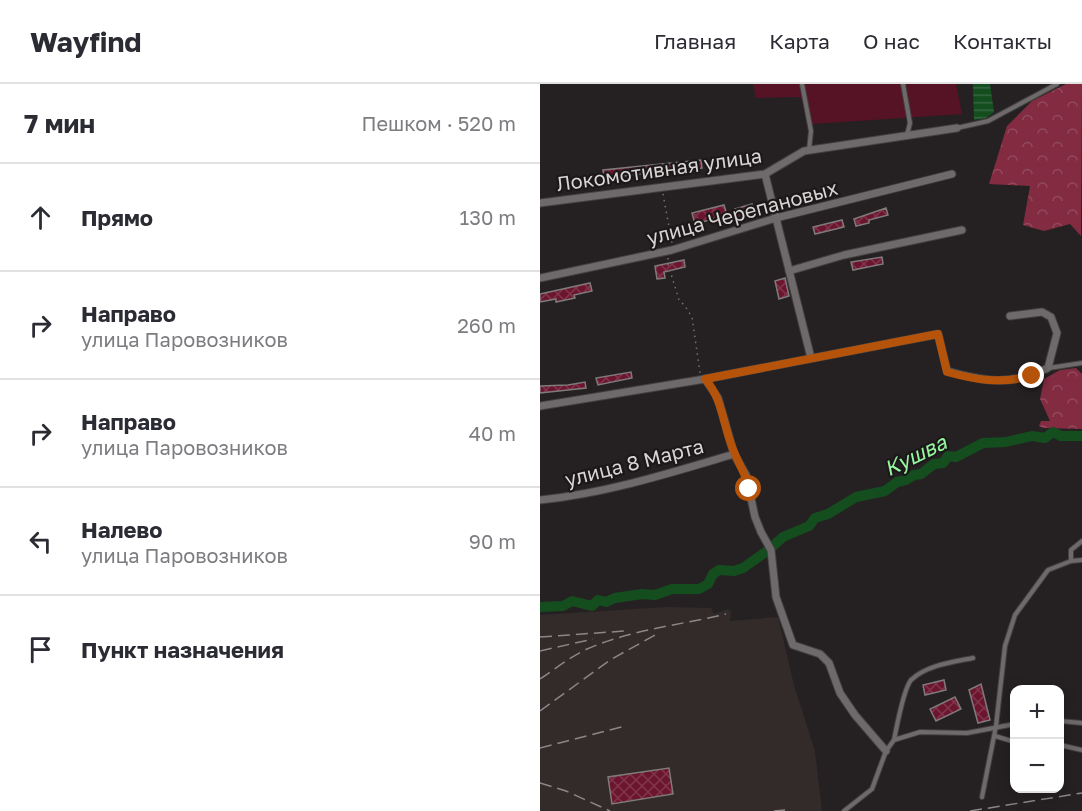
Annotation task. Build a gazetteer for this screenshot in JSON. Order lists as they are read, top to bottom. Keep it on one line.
{"streets":{"street":["Локомотивная улица","улица Черепановых","улица 8 Марта"]},"water":["Кушва"],"page":{"header":"Wayfind","nav":["Главная","Карта","О нас","Контакты"],"heading":["7 мин","Пешком · 520 m"],"list":[["Прямо","130 m"],["Направо","улица Паровозников","260 m"],["Направо","улица Паровозников","40 m"],["Налево","улица Паровозников","90 m"],"Пункт назначения"],"map_buttons":["+","−"]}}
